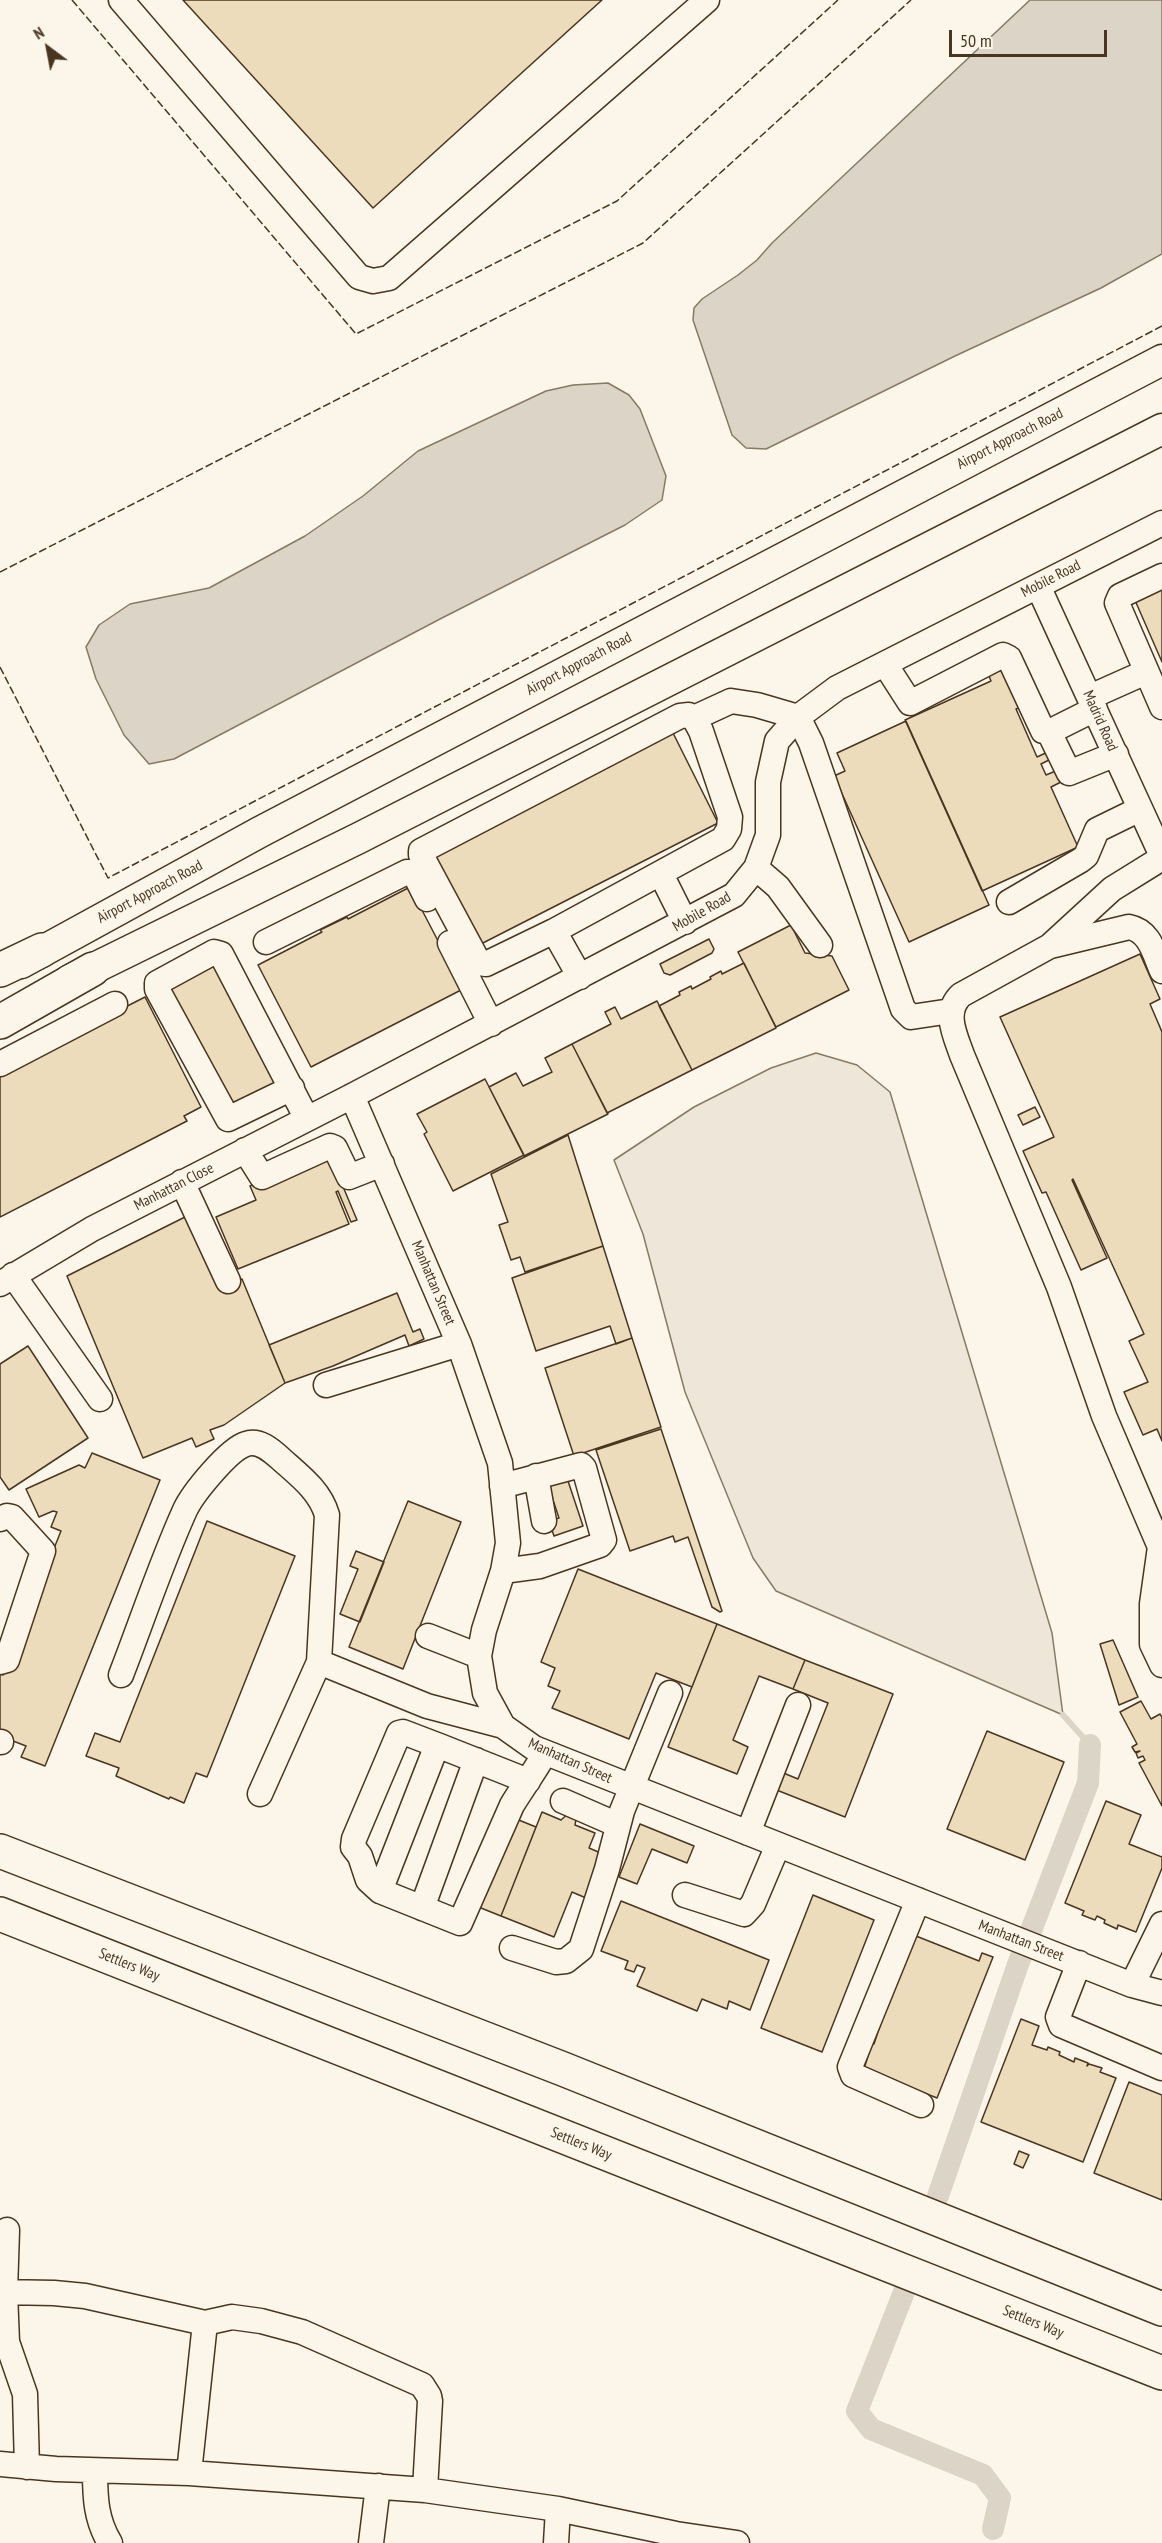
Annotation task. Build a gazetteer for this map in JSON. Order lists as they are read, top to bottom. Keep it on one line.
{"streets":{"highway":["Settlers Way"],"main road":["Airport Approach Road"],"street":["Mobile Road","Madrid Road","Manhattan Close","Manhattan Street"]},"crossings":[["Mobile Road","Madrid Road"],["Mobile Road","Manhattan Close"],["Mobile Road","Manhattan Street"],["Manhattan Close","Manhattan Street"]],"scale_bar":"50 m","north":"top left"}
